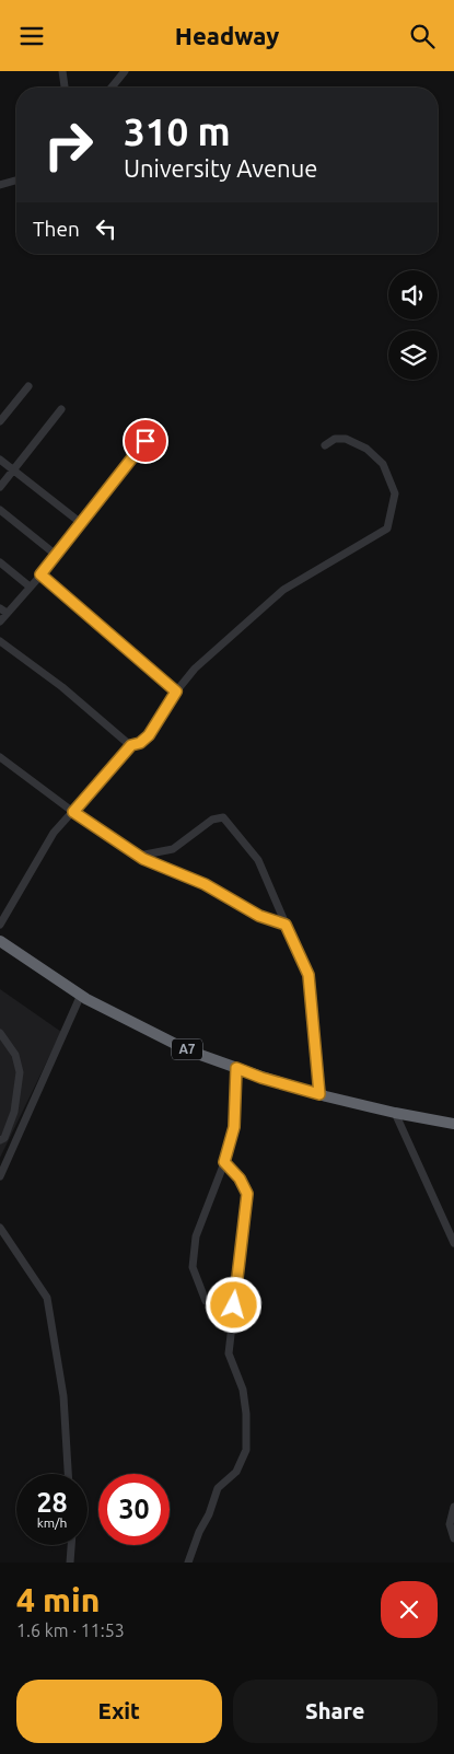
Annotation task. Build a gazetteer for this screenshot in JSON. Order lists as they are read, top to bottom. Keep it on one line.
{"streets":{"highway":["A7"]},"page":{"header":"Headway","turn":["310 m","University Avenue"],"then":"Then","speed":"28 km/h","limit":"30","heading":["4 min","1.6 km · 11:53"],"buttons":["Exit","Share"]}}
